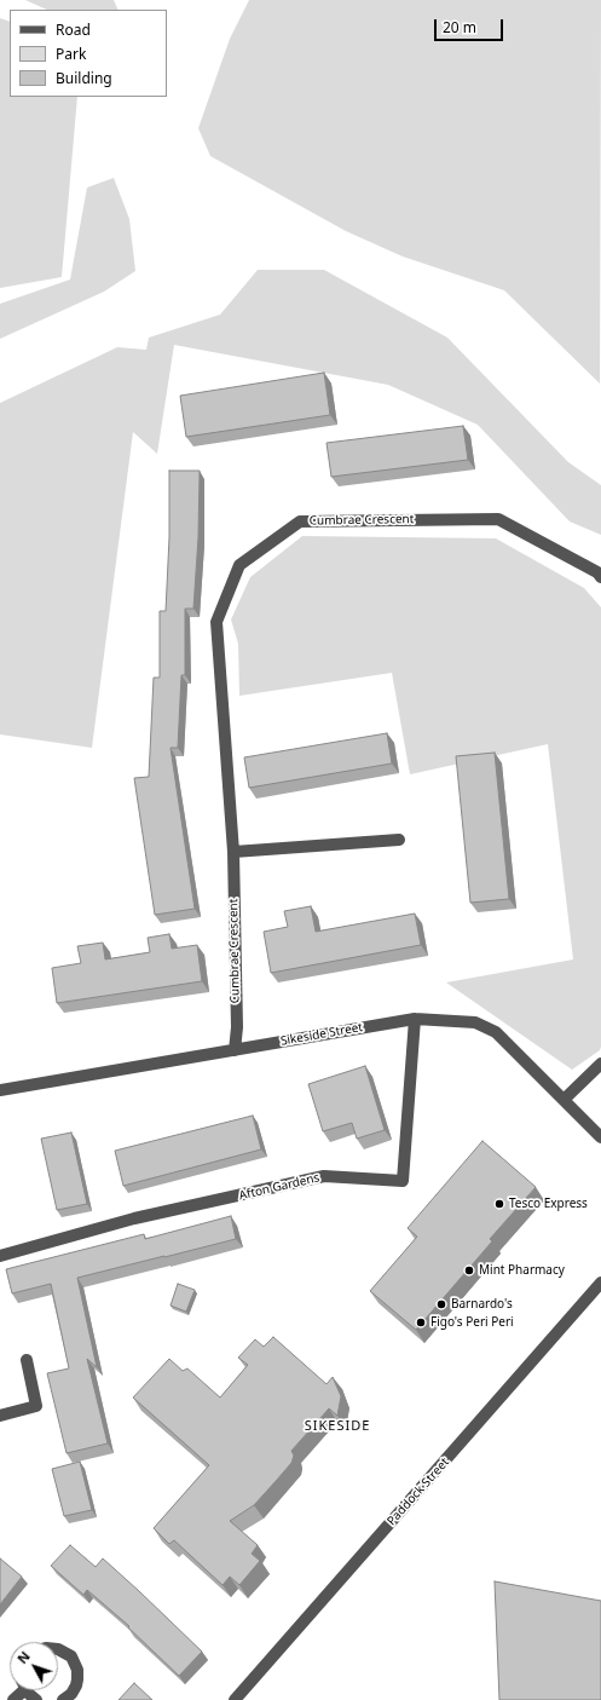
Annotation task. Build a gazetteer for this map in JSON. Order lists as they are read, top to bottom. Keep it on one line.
{"streets":{"street":["Cumbrae Crescent","Sikeside Street","Afton Gardens","Paddock Street"]},"crossings":[["Cumbrae Crescent","Sikeside Street"],["Sikeside Street","Afton Gardens"]],"districts":["SIKESIDE"],"places":["Tesco Express","Mint Pharmacy","Barnardo's","Figo's Peri Peri"],"legend":["Road","Park","Building"],"scale_bar":"20 m","north":"top left"}
